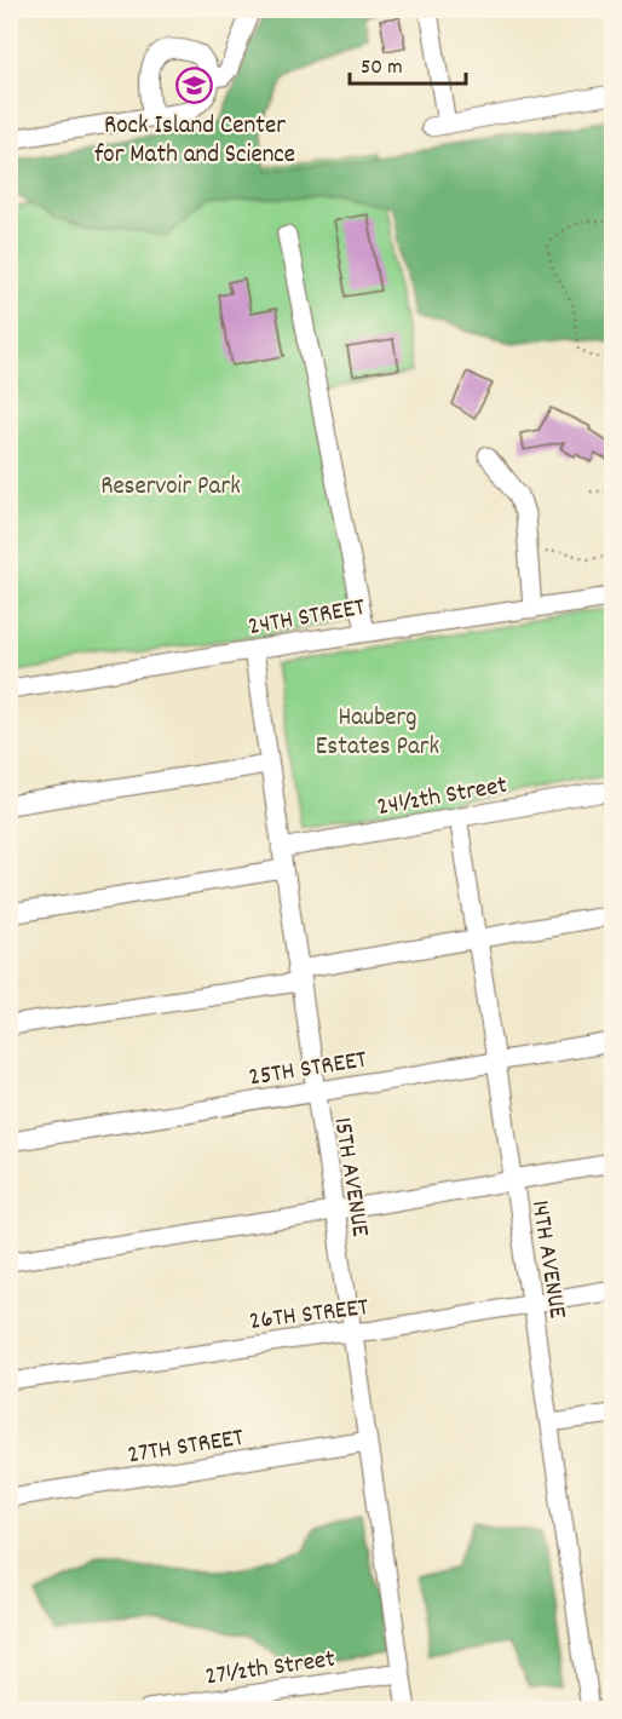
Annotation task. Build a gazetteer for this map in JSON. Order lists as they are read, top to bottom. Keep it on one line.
{"streets":{"street":["24TH STREET","24½th Street","25TH STREET","15TH AVENUE","14TH AVENUE","26TH STREET","27TH STREET","27½th Street"]},"crossings":[["24TH STREET","15TH AVENUE"],["24½th Street","15TH AVENUE"],["24½th Street","14TH AVENUE"],["25TH STREET","15TH AVENUE"],["25TH STREET","14TH AVENUE"],["15TH AVENUE","26TH STREET"],["15TH AVENUE","27TH STREET"],["15TH AVENUE","27½th Street"],["14TH AVENUE","26TH STREET"]],"parks":["Reservoir Park","Hauberg Estates Park"],"places":{"school or university":["Rock Island Center for Math and Science"]},"scale_bar":"50 m"}
